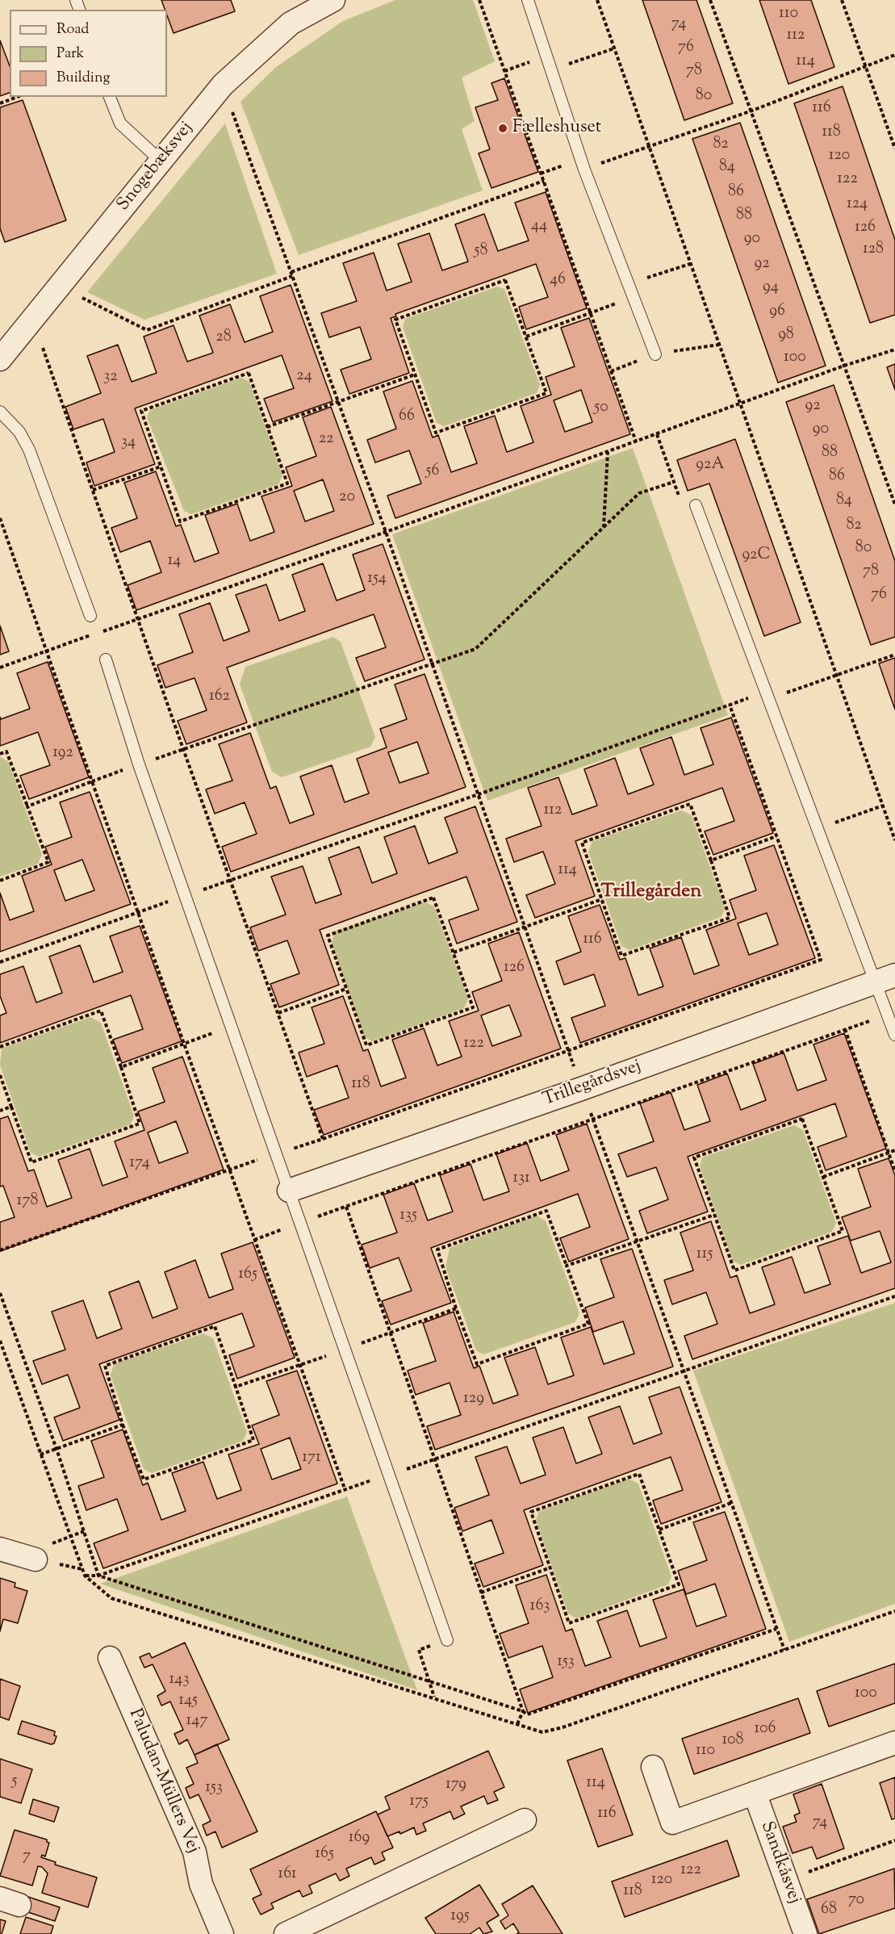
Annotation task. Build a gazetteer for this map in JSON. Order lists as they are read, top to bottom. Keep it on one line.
{"streets":{"street":["Snogebæksvej","Trillegårdsvej","Paludan-Müllers Vej","Sandkåsvej"]},"districts":["Trillegården"],"places":["Fælleshuset"],"house_numbers":["110","74","112","76","114","78","80","116","118","82","120","84","122","86","124","88","44","126","90","128","58","92","46","94","96","98","28","100","24","32","92","50","66","90","22","34","88","92A","56","86","20","84","82","80","92C","14","78","154","76","162","192","112","114","116","126","122","118","174","131","178","135","115","165","129","171","163","153","143","100","145","147","106","108","110","5","114","179","153","175","116","74","169","165","7","122","161","120","118","70","68","195"],"legend":["Road","Park","Building"]}
